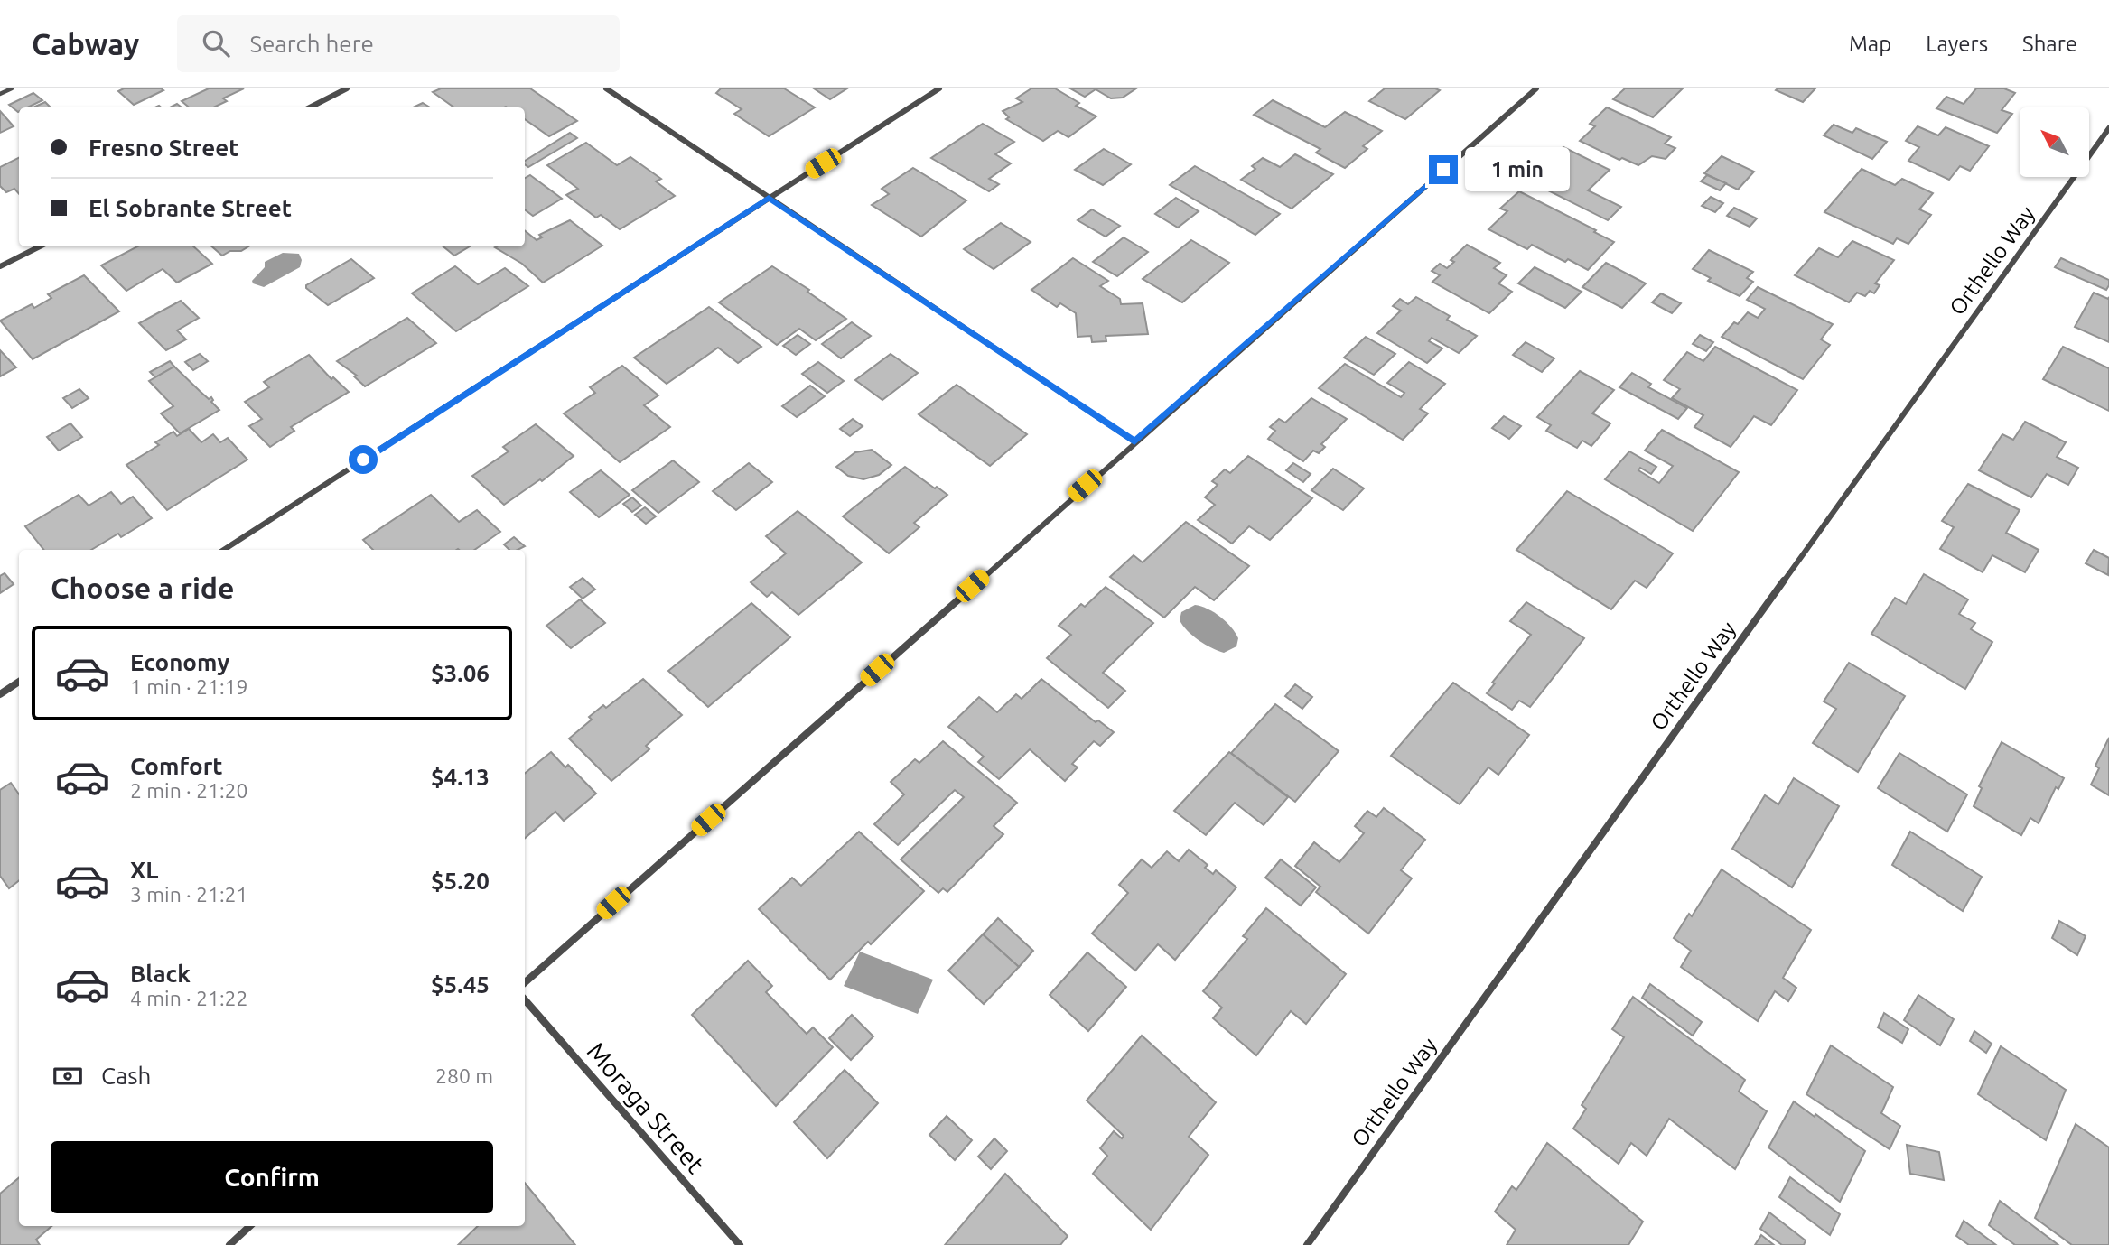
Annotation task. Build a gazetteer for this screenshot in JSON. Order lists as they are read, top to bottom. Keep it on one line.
{"streets":{"street":["Orthello Way","Moraga Street"]},"north":"top left","page":{"header":"Cabway","search":"Search here","nav":["Map","Layers","Share"],"banner":["Fresno Street","El Sobrante Street"],"bubble":"1 min","heading":"Choose a ride","list":[{"name":"Economy","note":"1 min · 21:19","value":"$3.06"},{"name":"Comfort","note":"2 min · 21:20","value":"$4.13"},{"name":"XL","note":"3 min · 21:21","value":"$5.20"},{"name":"Black","note":"4 min · 21:22","value":"$5.45"}],"pay":["Cash","280 m"],"buttons":"Confirm"}}
